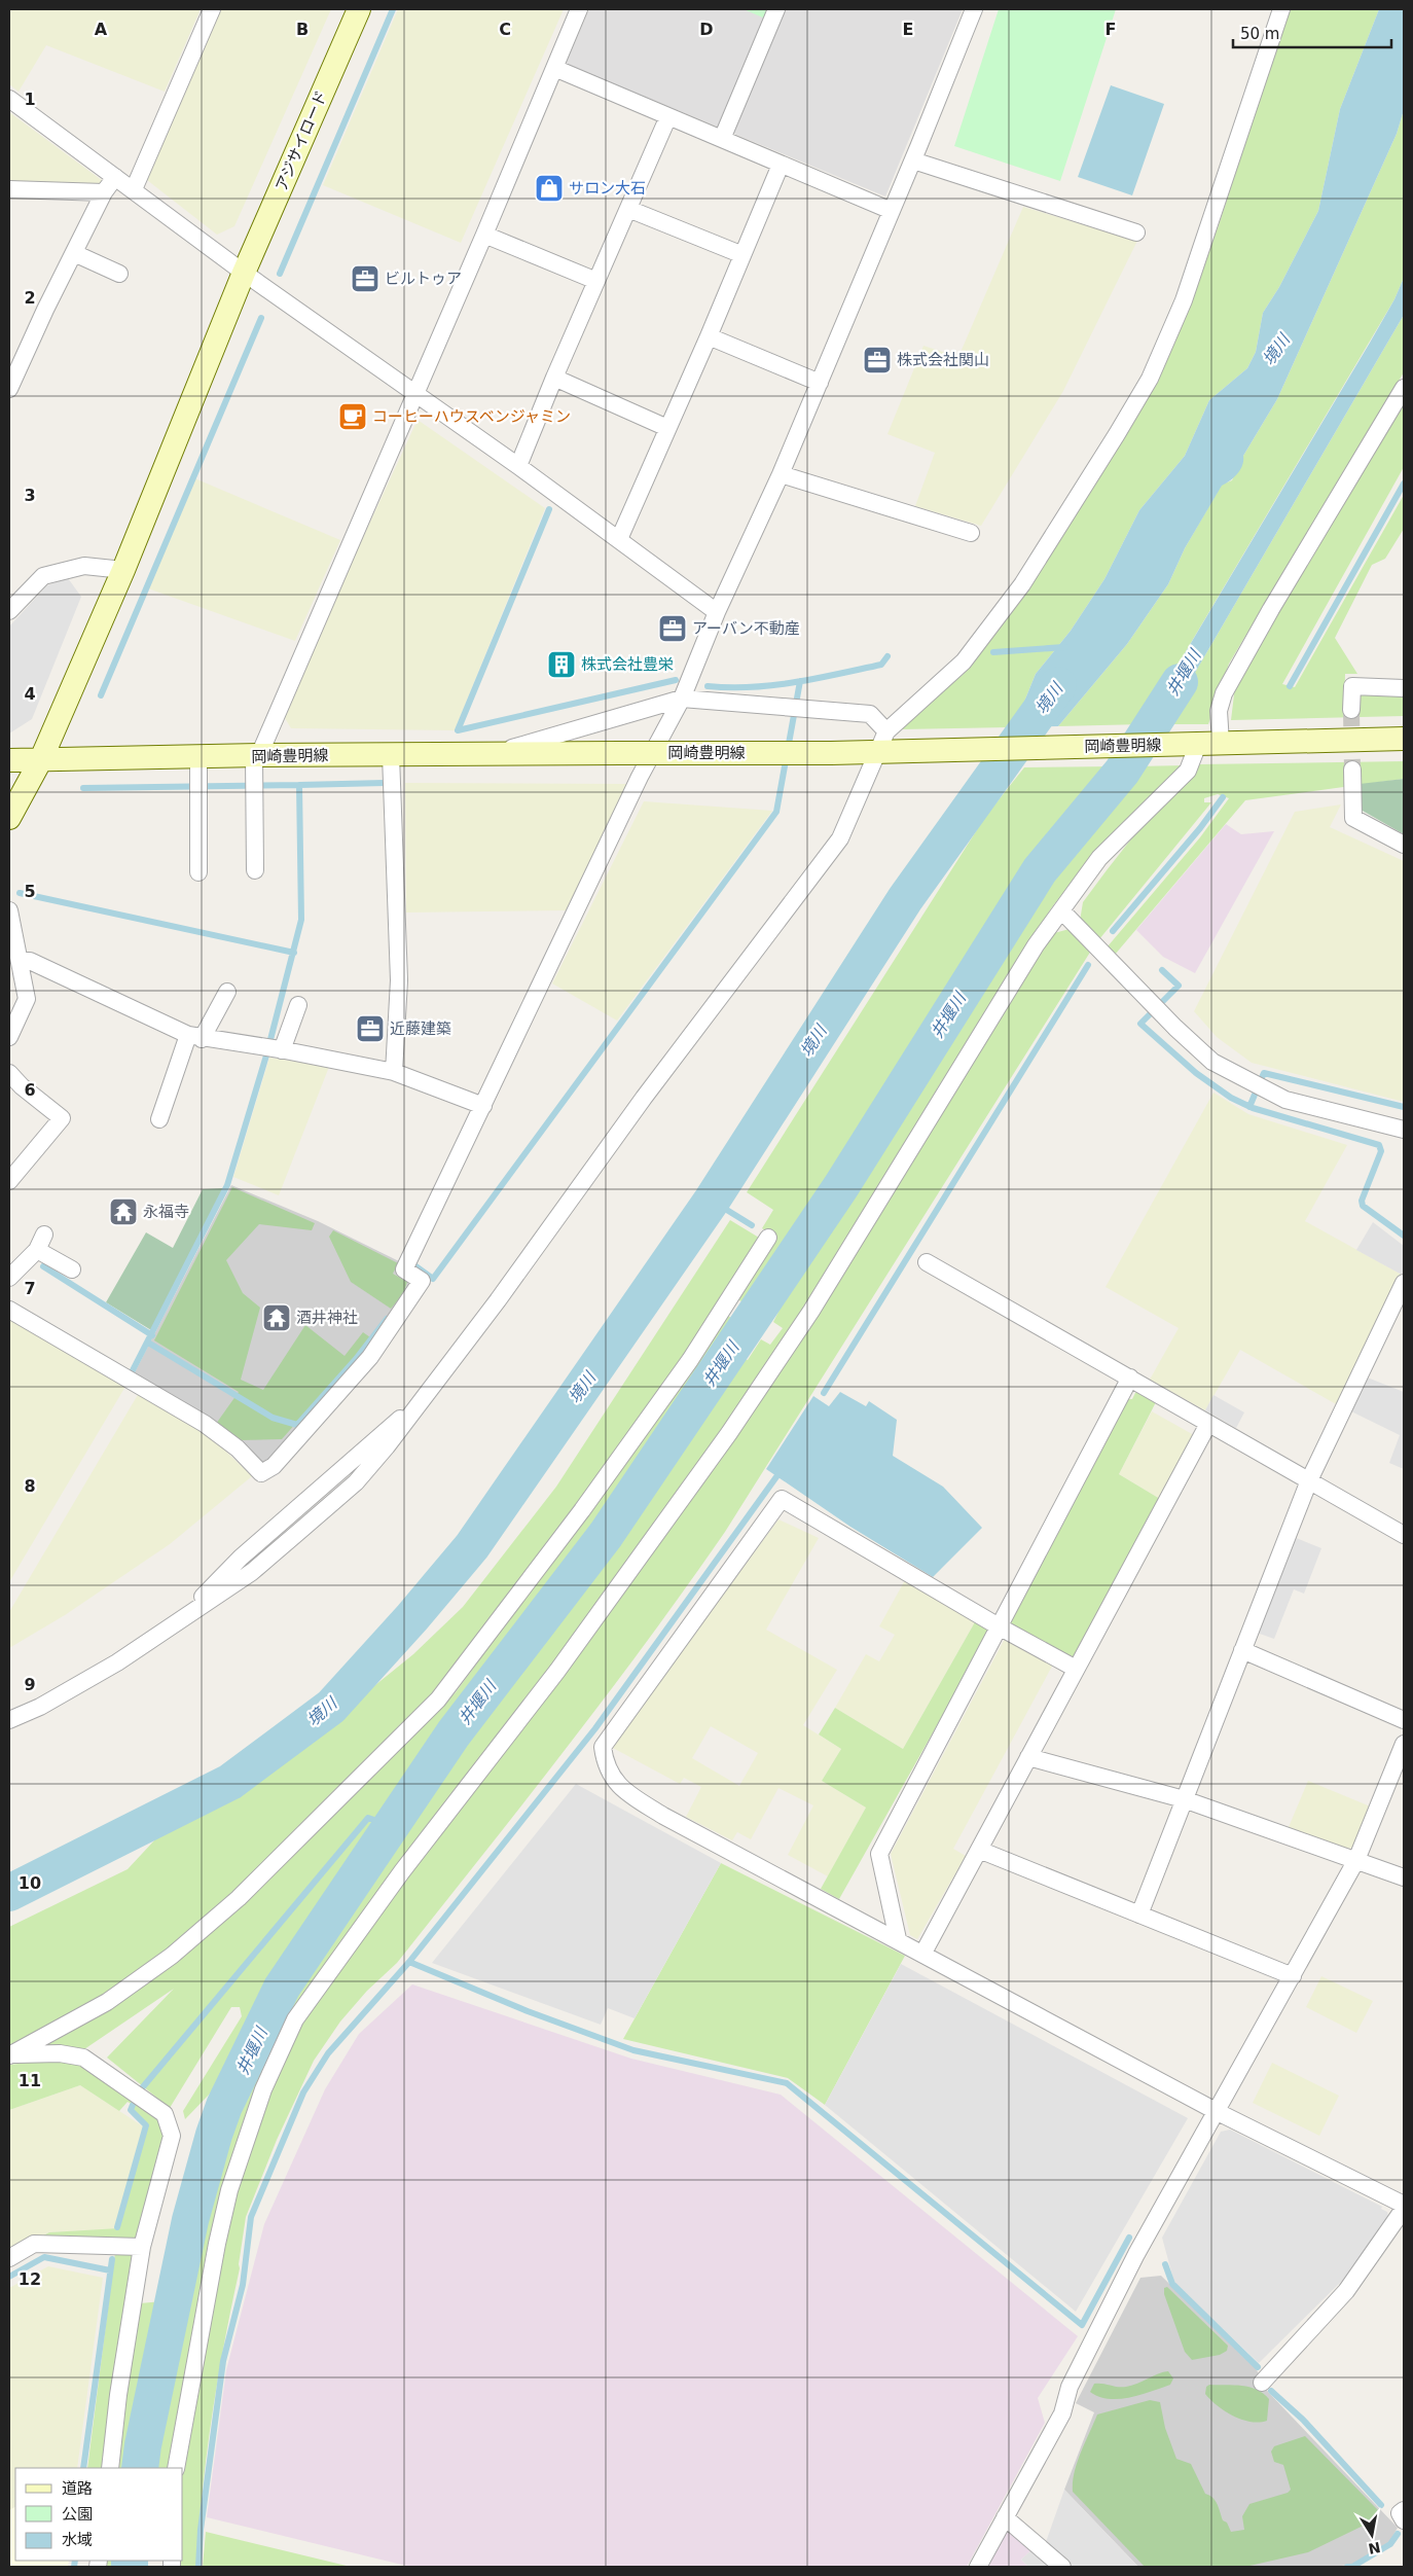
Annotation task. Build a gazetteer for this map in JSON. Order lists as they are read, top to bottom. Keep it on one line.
{"streets":{"main road":["アジサイロード","岡崎豊明線"]},"crossings":[["アジサイロード","岡崎豊明線"]],"water":["境川","井堰川"],"places":{"shop":["サロン大石"],"office":["ビルトゥア","株式会社関山","アーバン不動産","近藤建築"],"cafe":["コーヒーハウスベンジャミン"],"building":["株式会社豊栄"],"temple":["永福寺","酒井神社"]},"legend":["道路","公園","水域"],"scale_bar":"50 m","north":"bottom","grid":{"columns":["A","B","C","D","E","F"],"rows":["1","2","3","4","5","6","7","8","9","10","11","12"]}}
